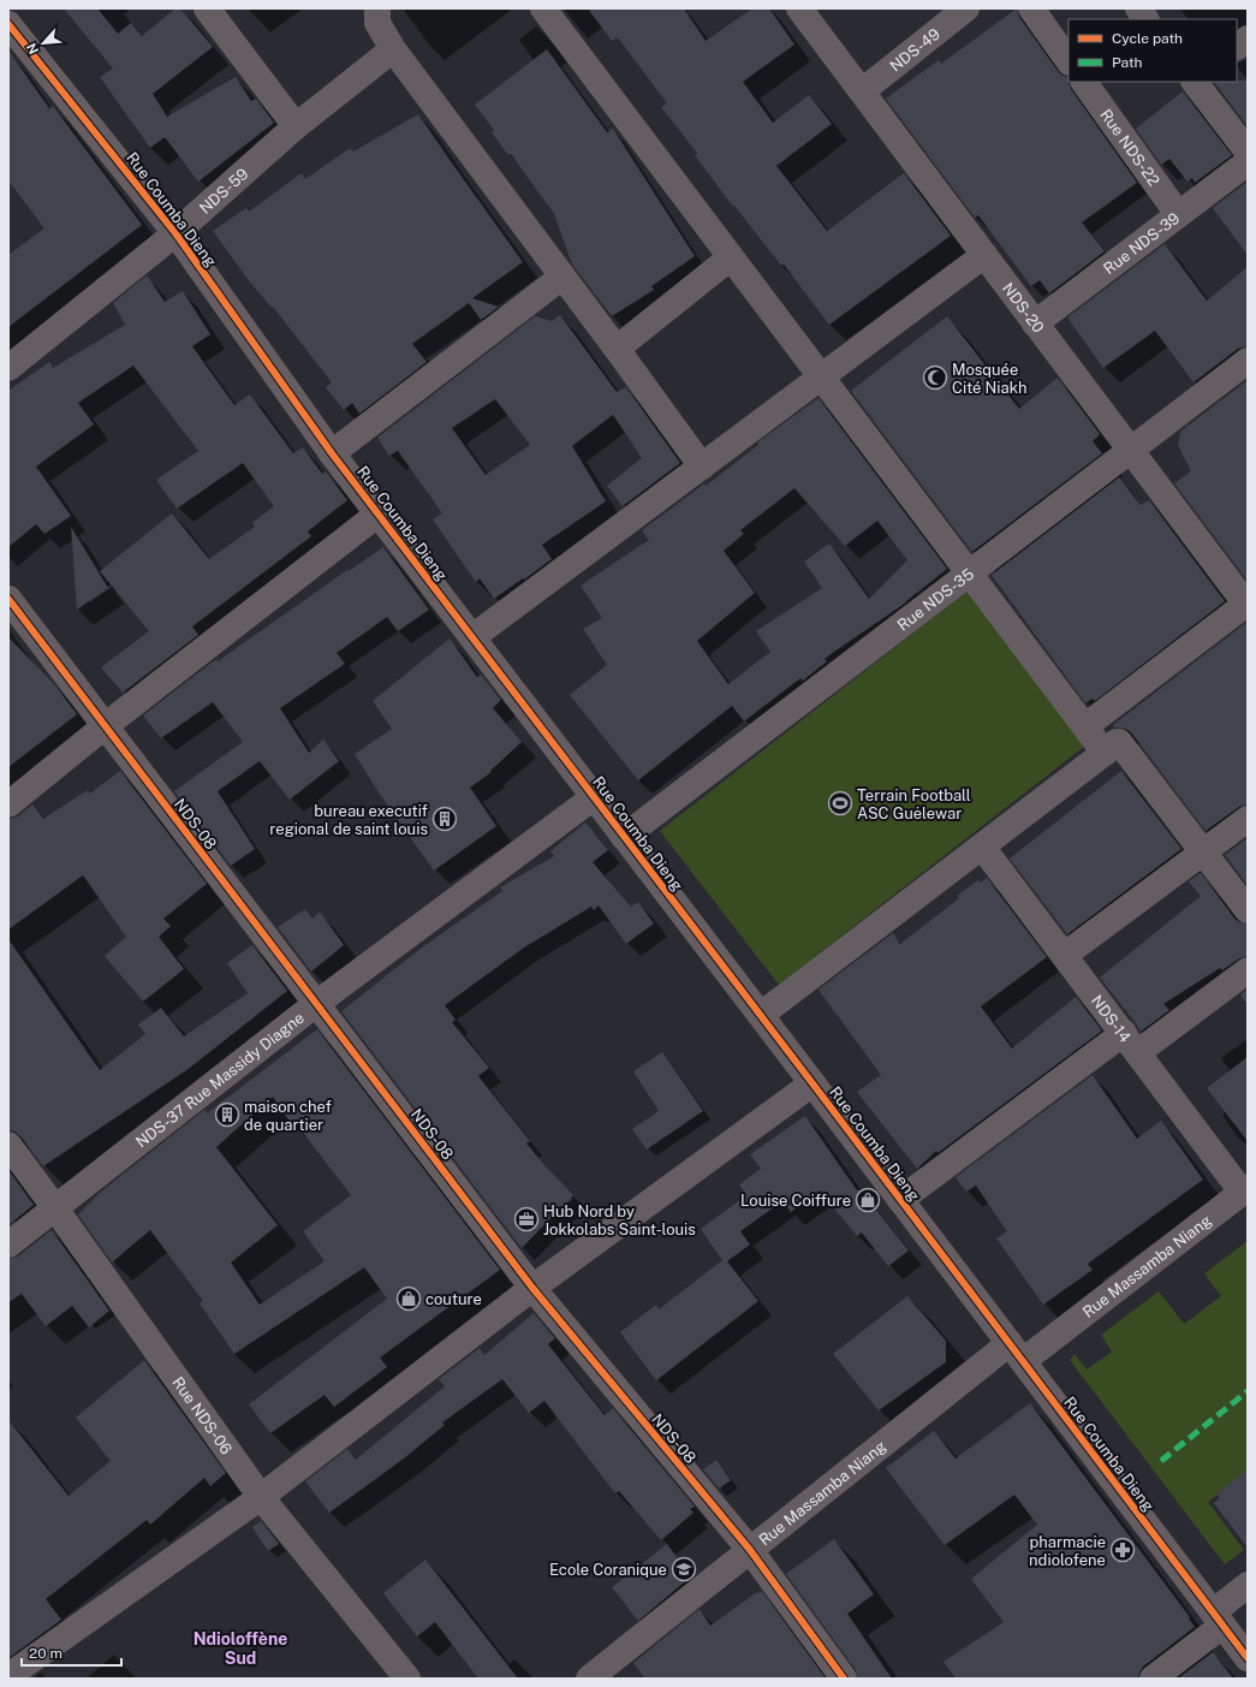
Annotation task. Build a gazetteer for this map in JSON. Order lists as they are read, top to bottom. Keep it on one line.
{"streets":{"street":["NDS-49","Rue NDS-22","NDS-59","Rue Coumba Dieng","Rue NDS-39","NDS-20","Rue NDS-35","NDS-08","NDS-14","NDS-37 Rue Massidy Diagne","Rue Massamba Niang","Rue NDS-06"]},"crossings":[["NDS-49","NDS-20"],["Rue NDS-22","Rue NDS-39"],["NDS-59","Rue Coumba Dieng"],["Rue Coumba Dieng","Rue NDS-35"],["Rue Coumba Dieng","NDS-37 Rue Massidy Diagne"],["Rue Coumba Dieng","Rue Massamba Niang"],["Rue NDS-39","NDS-20"],["NDS-20","Rue NDS-35"],["NDS-08","NDS-37 Rue Massidy Diagne"],["NDS-08","Rue Massamba Niang"],["NDS-14","Rue Massamba Niang"],["NDS-37 Rue Massidy Diagne","Rue NDS-06"]],"districts":["Ndioloffène Sud"],"places":{"mosque":["Mosquée Cité Niakh"],"sports":["Terrain Football ASC Guėlewar"],"building":["bureau executif regional de saint louis","maison chef de quartier"],"shop":["Louise Coiffure","couture"],"office":["Hub Nord by Jokkolabs Saint-louis"],"pharmacy":["pharmacie ndiolofene"],"school or university":["Ecole Coranique"]},"legend":["Cycle path","Path"],"scale_bar":"20 m","north":"bottom left"}
